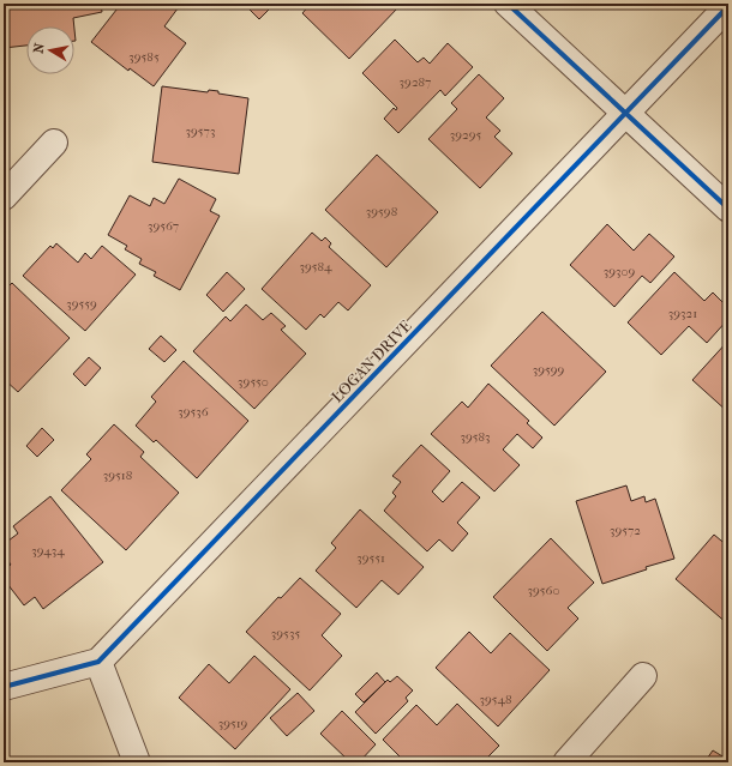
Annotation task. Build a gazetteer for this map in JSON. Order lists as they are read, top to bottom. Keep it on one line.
{"streets":{"street":["LOGAN DRIVE"]},"house_numbers":["39585","39287","39573","39295","39598","39567","39584","39309","39559","39321","39599","39550","39536","39583","39518","39572","39434","39551","39560","39535","39548","39519"],"north":"left"}
